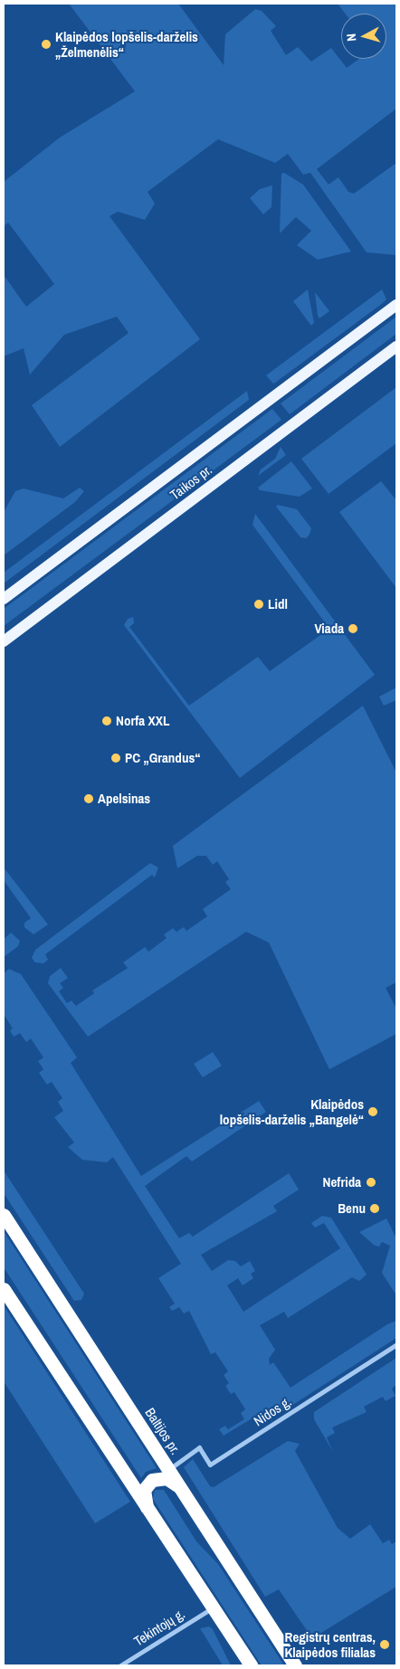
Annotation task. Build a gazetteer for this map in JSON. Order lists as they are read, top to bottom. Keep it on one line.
{"streets":{"highway":["Baltijos pr."],"main road":["Taikos pr."],"street":["Nidos g.","Tekintojų g."]},"crossings":[["Nidos g.","Baltijos pr."]],"places":["Klaipėdos lopšelis-darželis „Želmenėlis“","Lidl","Viada","Norfa XXL","PC „Grandus“","Apelsinas","Klaipėdos lopšelis-darželis „Bangelė“","Nefrida","Benu","Registrų centras, Klaipėdos filialas"],"north":"left"}
